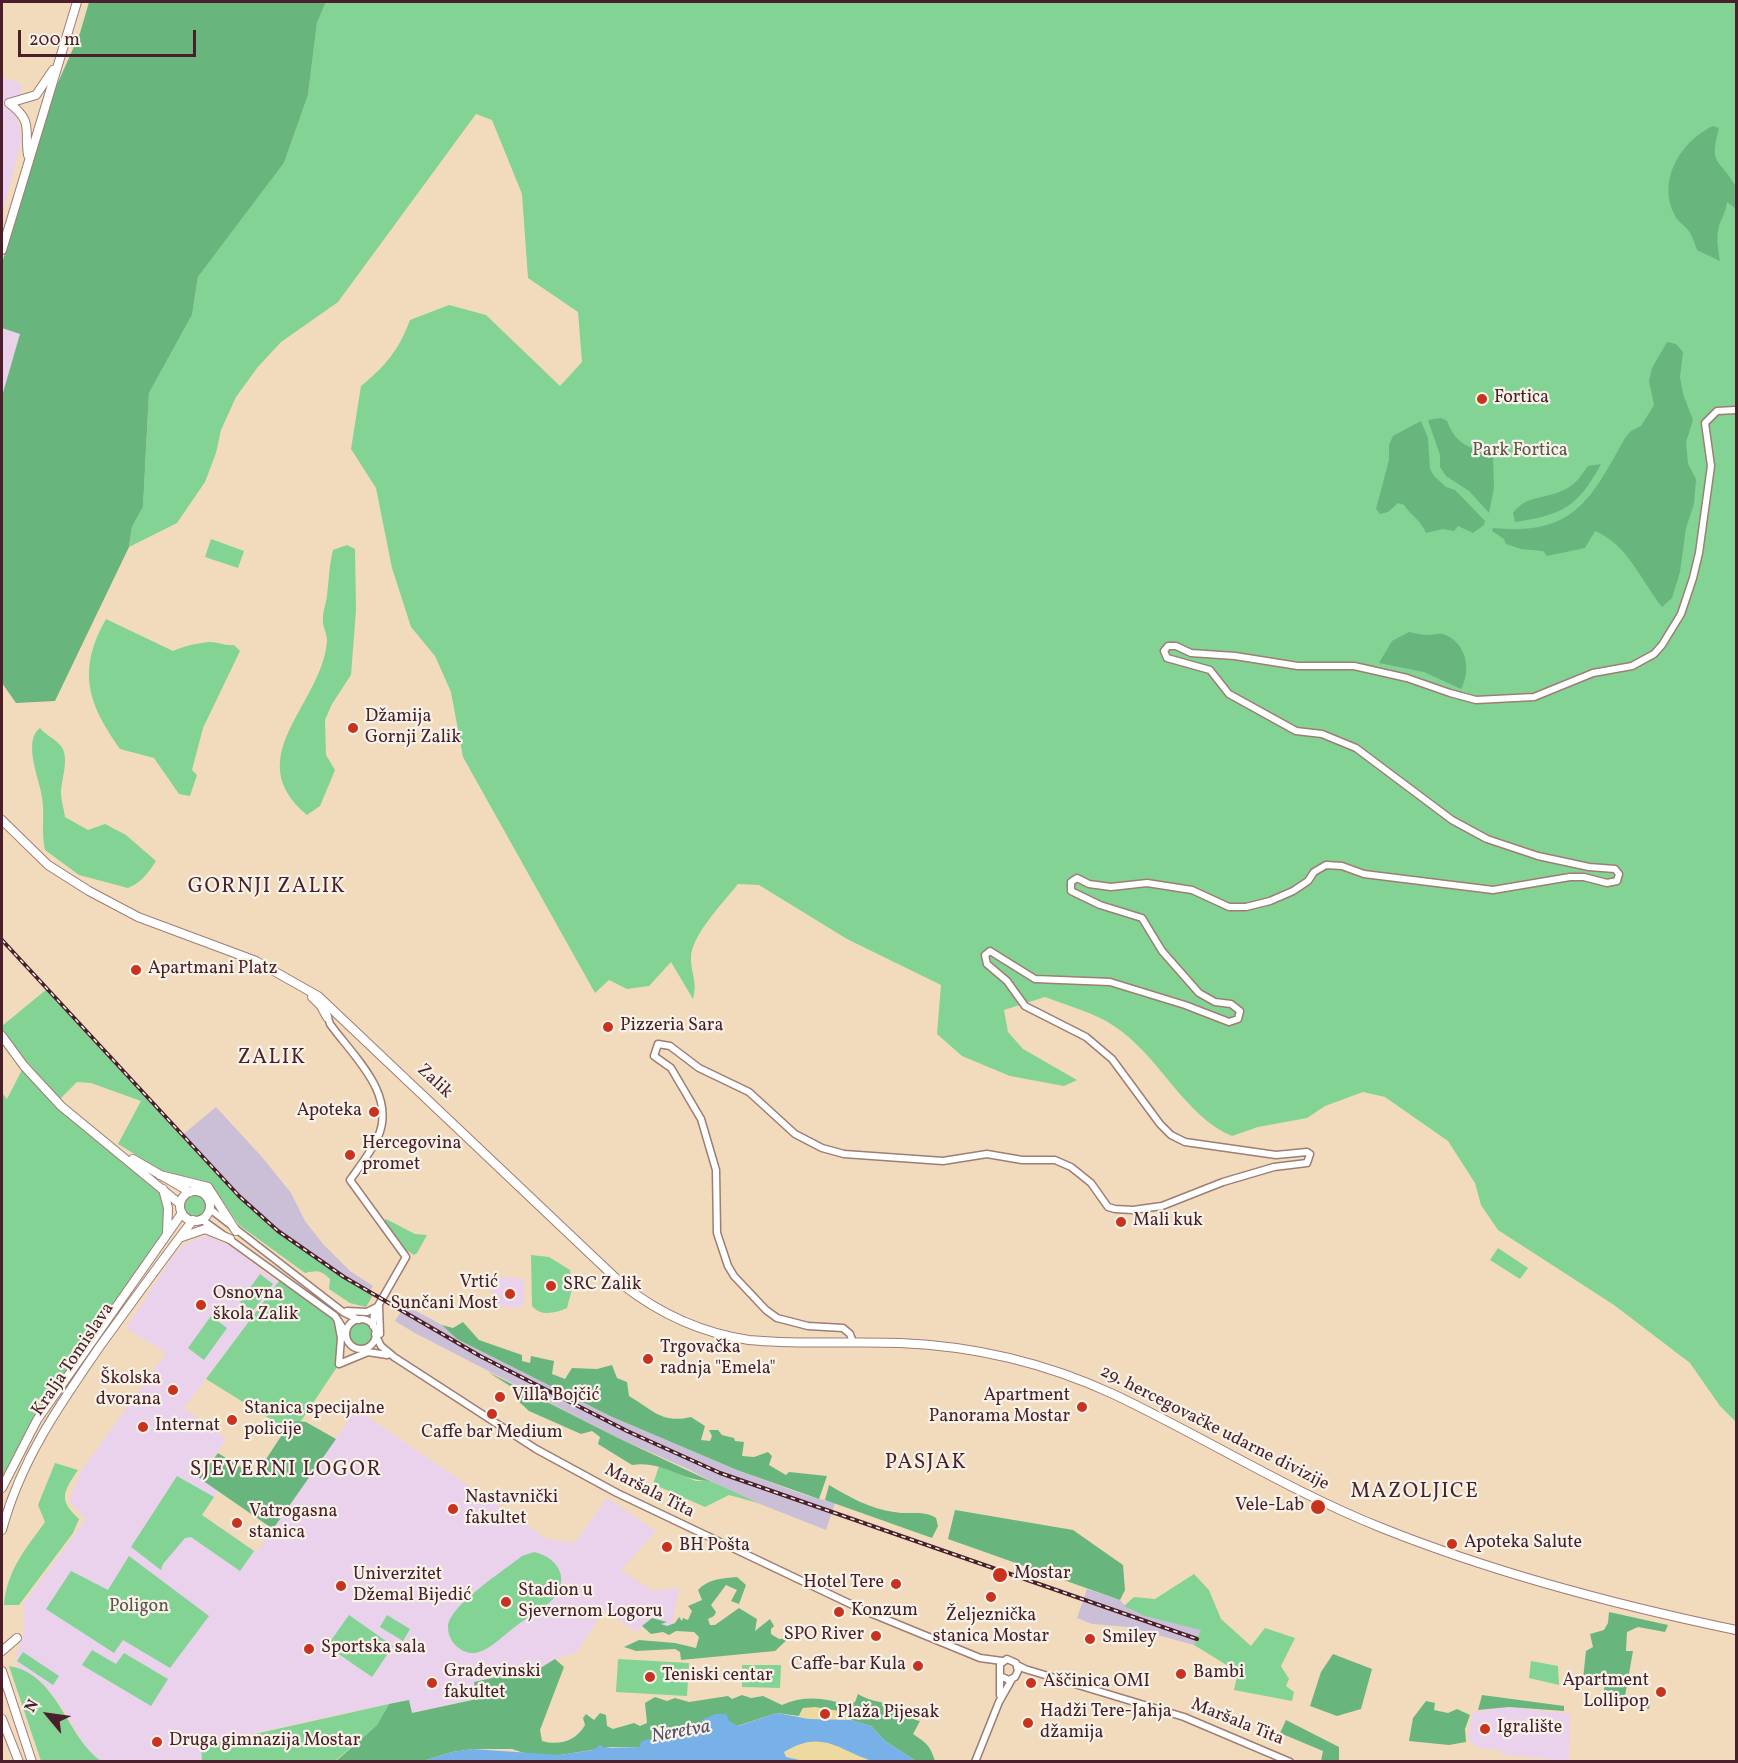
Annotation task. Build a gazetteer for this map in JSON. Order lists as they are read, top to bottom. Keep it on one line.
{"streets":{"main road":["Zalik","Kralja Tomislava","29. hercegovačke udarne divizije"],"street":["Maršala Tita"]},"crossings":[["Zalik","29. hercegovačke udarne divizije"]],"districts":["GORNJI ZALIK","ZALIK","PASJAK","SJEVERNI LOGOR","MAZOLJICE"],"water":["Neretva"],"parks":["Park Fortica","Poligon"],"places":["Fortica","Džamija Gornji Zalik","Apartmani Platz","Pizzeria Sara","Apoteka","Hercegovina promet","Mali kuk","SRC Zalik","Vrtić Sunčani Most","Osnovna škola Zalik","Trgovačka radnja \"Emela\"","Školska dvorana","Villa Bojčić","Apartment Panorama Mostar","Caffe bar Medium","Stanica specijalne policije","Internat","Vele-Lab","Nastavnički fakultet","Vatrogasna stanica","Apoteka Salute","BH Pošta","Mostar","Hotel Tere","Univerzitet Džemal Bijedić","Željeznička stanica Mostar","Stadion u Sjevernom Logoru","Konzum","SPO River","Smiley","Sportska sala","Caffe-bar Kula","Bambi","Teniski centar","Građevinski fakultet","Aščinica OMI","Apartment Lollipop","Plaža Pijesak","Hadži Tere-Jahja džamija","Igralište","Druga gimnazija Mostar"],"scale_bar":"200 m","north":"top left"}
